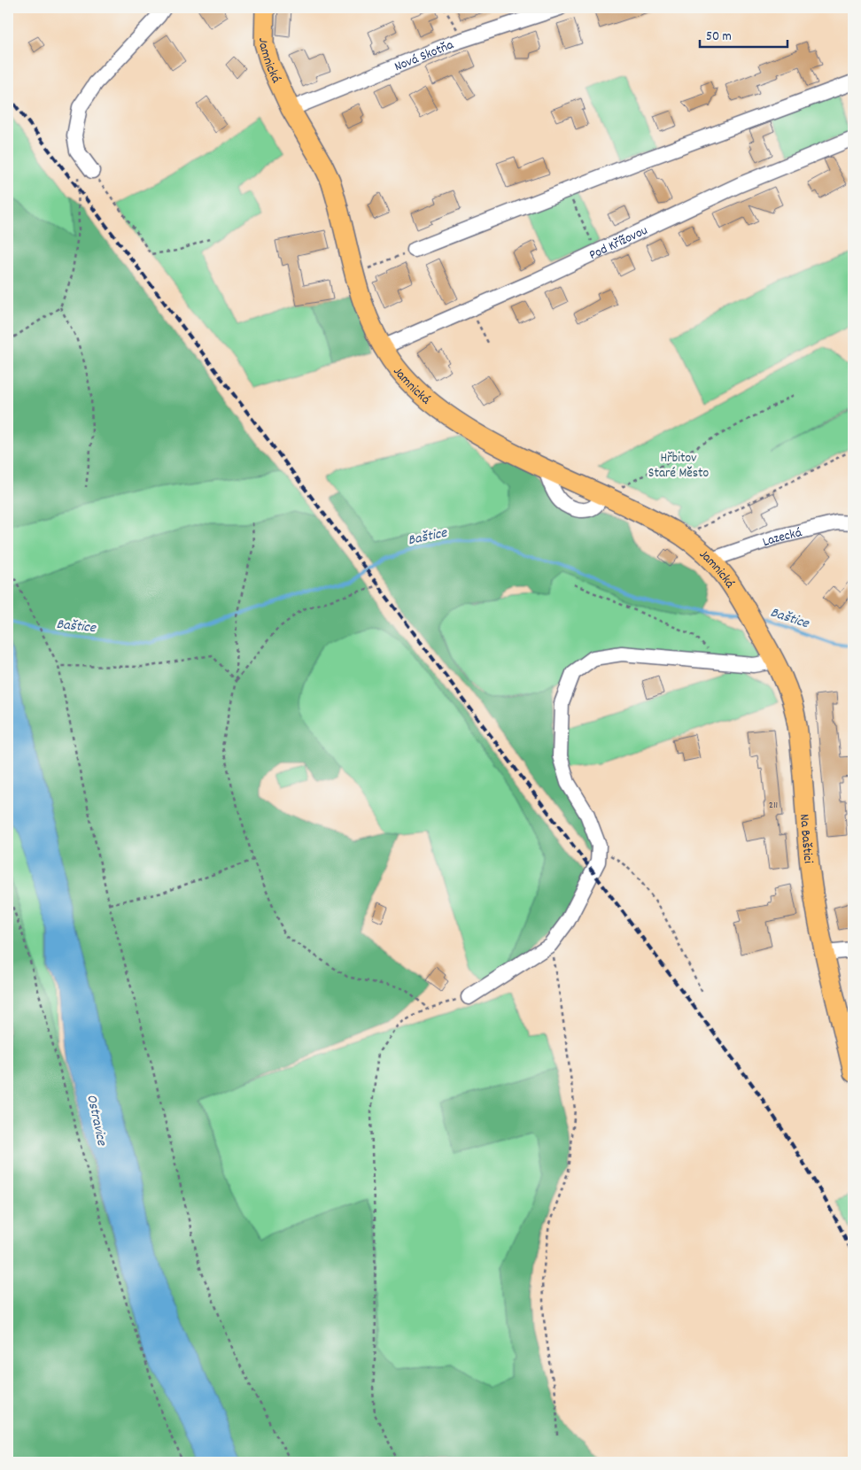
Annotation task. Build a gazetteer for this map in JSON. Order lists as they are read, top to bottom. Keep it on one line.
{"streets":{"main road":["Jamnická","Na Baštici"],"street":["Nová Skotňa","Pod Křížovou","Lazecká"]},"crossings":[["Nová Skotňa","Jamnická"],["Jamnická","Pod Křížovou"],["Jamnická","Lazecká"],["Jamnická","Na Baštici"]],"water":["Baštice","Ostravice"],"parks":["Hřbitov Staré Město"],"house_numbers":["211"],"scale_bar":"50 m"}
